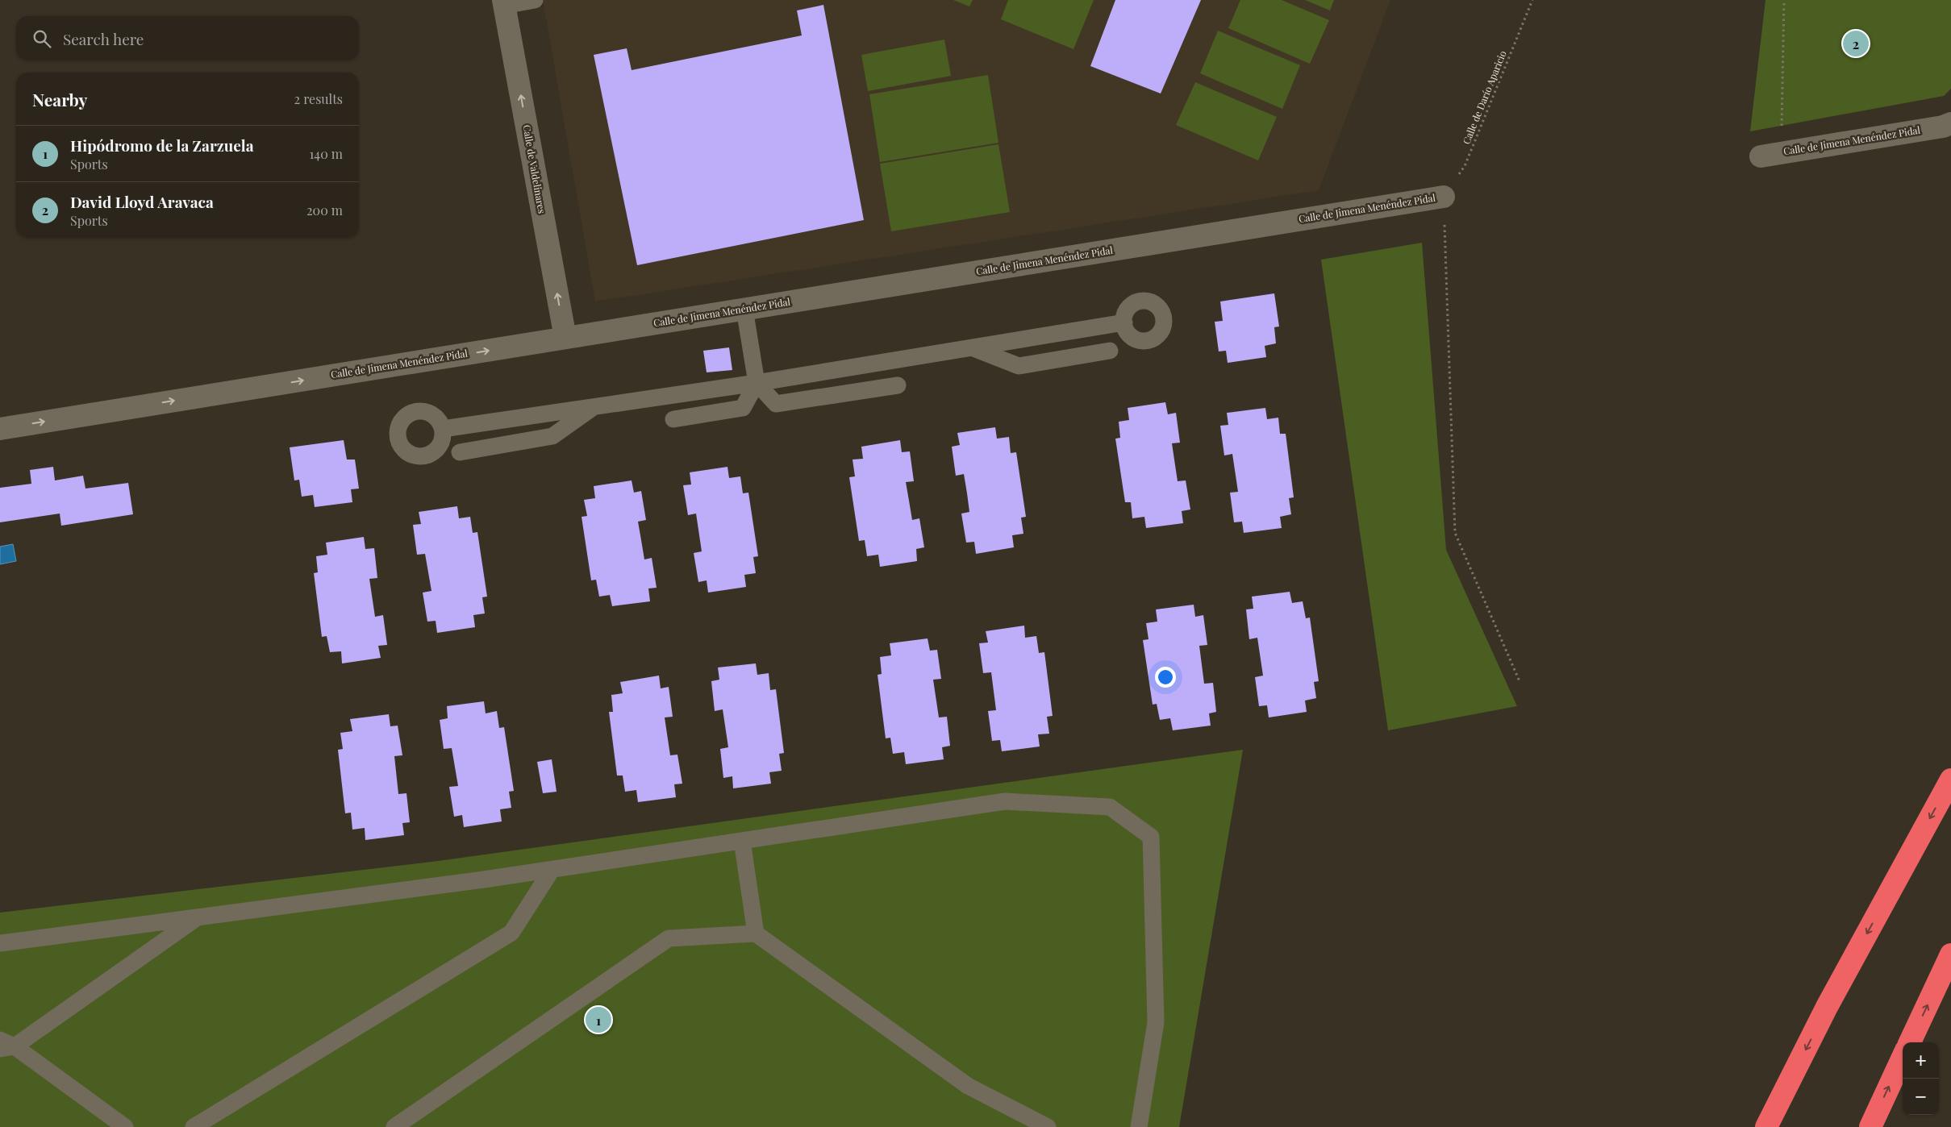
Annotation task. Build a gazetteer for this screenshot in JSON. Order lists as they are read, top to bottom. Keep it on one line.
{"streets":{"street":["Calle de Jimena Menéndez Pidal","Calle de Valdelinares"],"path":["Calle de Darío Aparicio"]},"crossings":[["Calle de Darío Aparicio","Calle de Jimena Menéndez Pidal"],["Calle de Jimena Menéndez Pidal","Calle de Valdelinares"]],"one_way":["Calle de Valdelinares"],"page":{"search":"Search here","pins":["2","1"],"heading":["Nearby","2 results"],"list":[{"mark":"1","name":"Hipódromo de la Zarzuela","note":"Sports","value":"140 m"},{"mark":"2","name":"David Lloyd Aravaca","note":"Sports","value":"200 m"}],"map_buttons":["+","−"]}}
